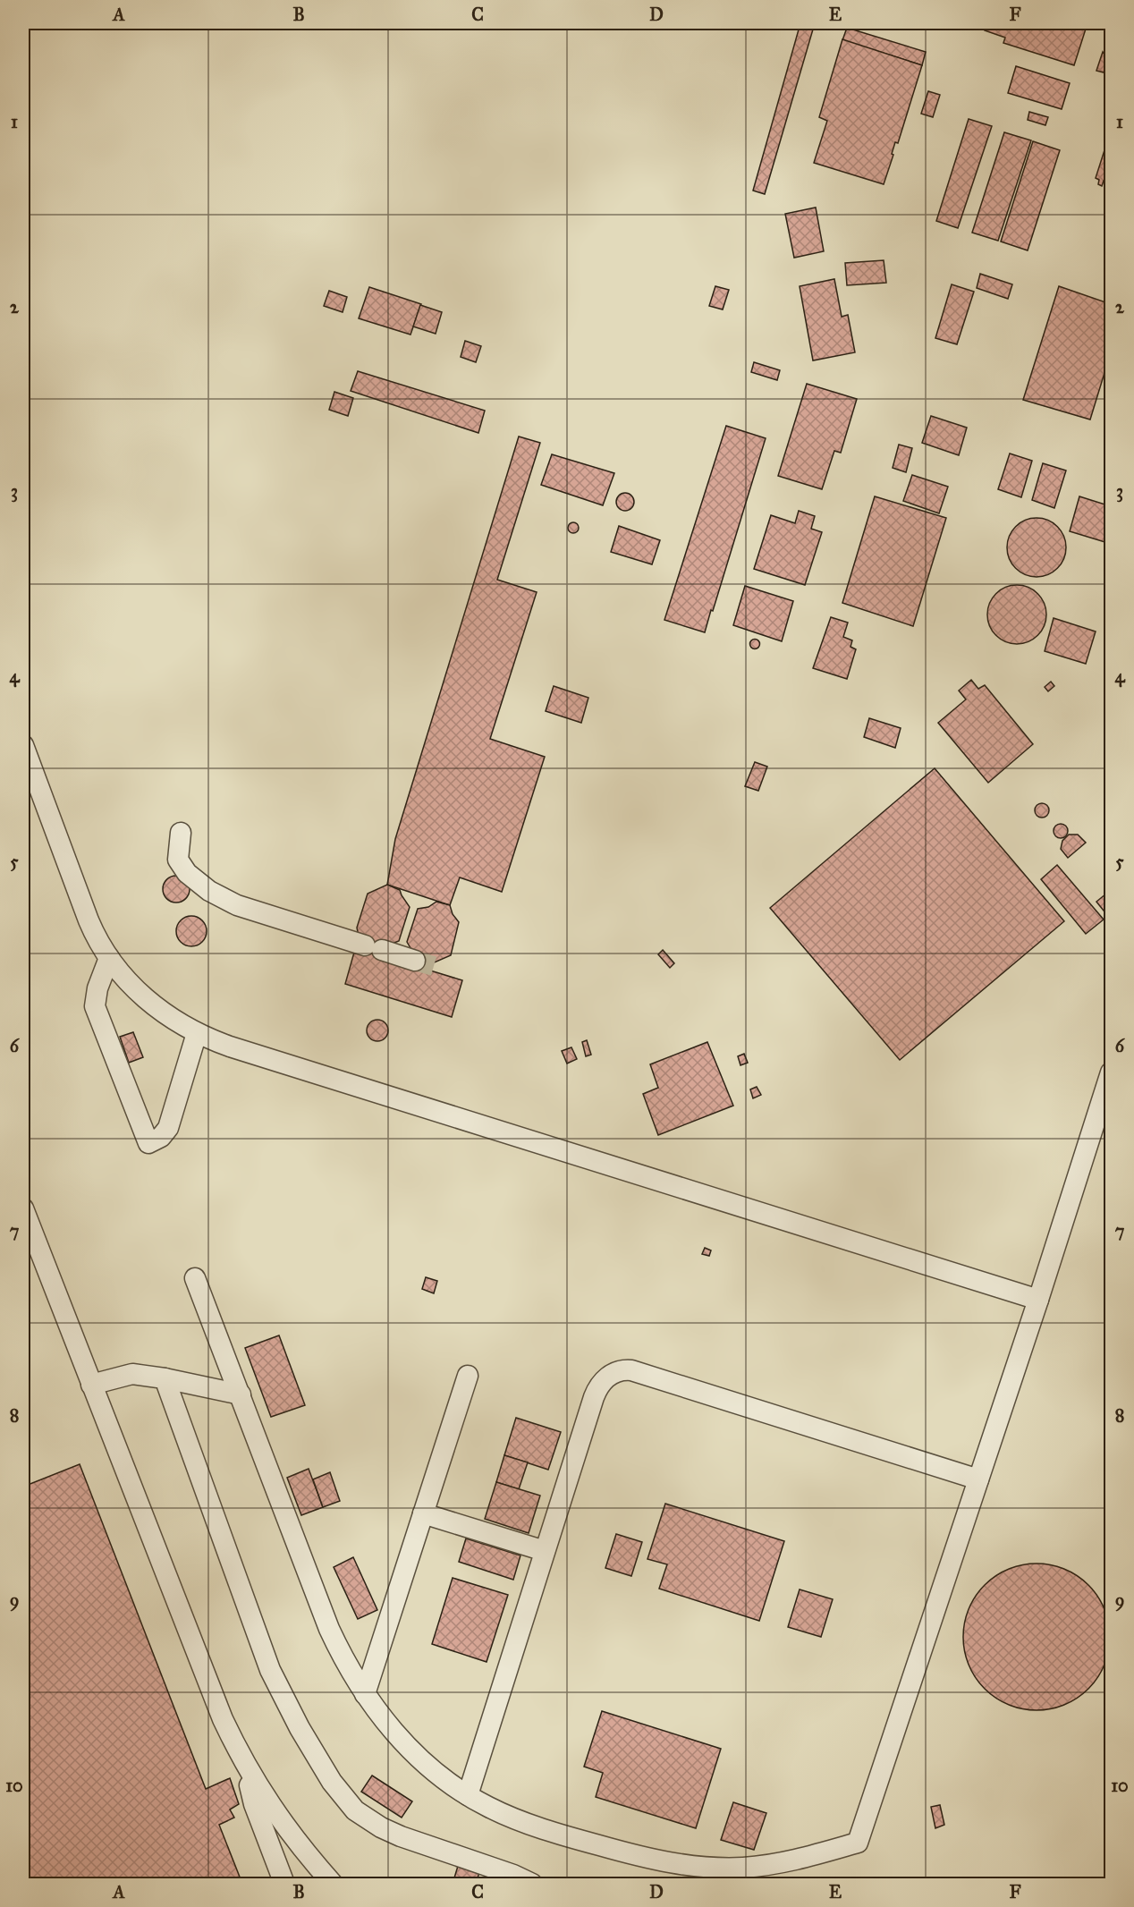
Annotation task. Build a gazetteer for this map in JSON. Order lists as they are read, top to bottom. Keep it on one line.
{"grid":{"columns":["A","B","C","D","E","F"],"rows":["1","2","3","4","5","6","7","8","9","10"]}}
